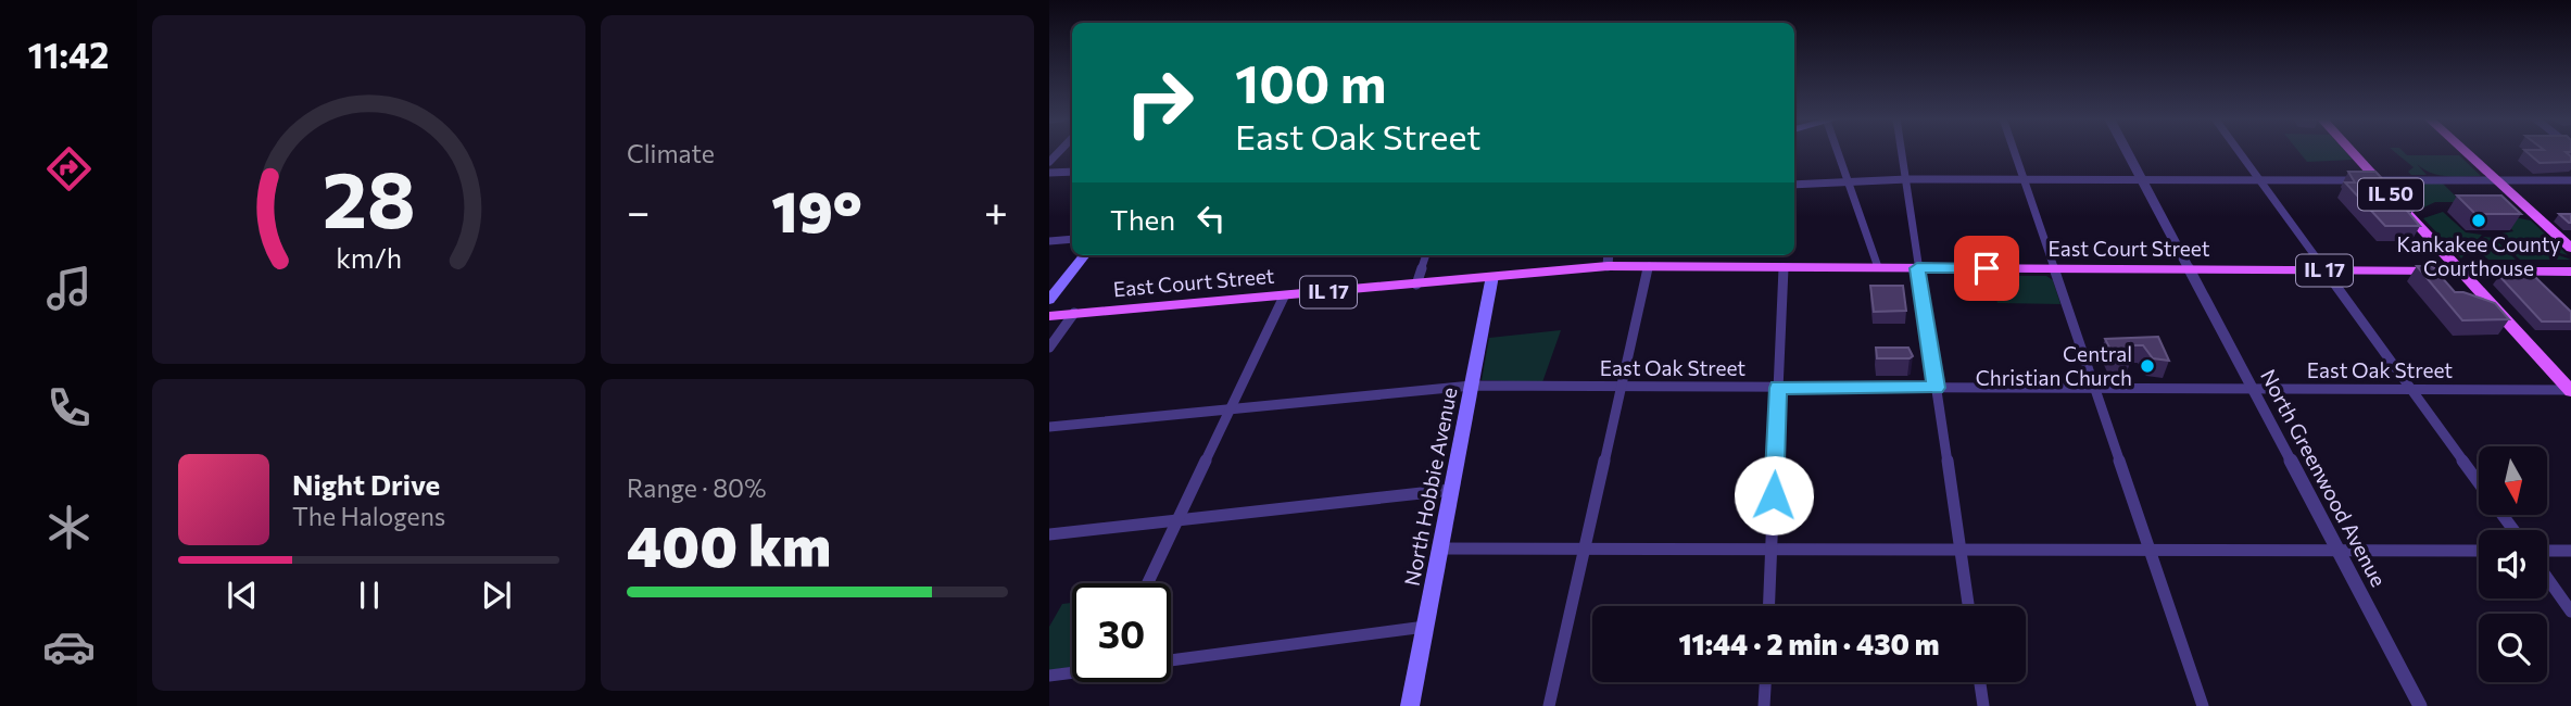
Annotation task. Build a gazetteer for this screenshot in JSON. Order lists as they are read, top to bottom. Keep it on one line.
{"streets":{"main road":["IL 50","East Court Street","IL 17","North Hobbie Avenue"],"street":["East Oak Street","North Greenwood Avenue"]},"crossings":[["IL 50","East Court Street"],["IL 50","East Oak Street"],["East Court Street","North Greenwood Avenue"],["East Court Street","North Hobbie Avenue"],["East Oak Street","North Greenwood Avenue"],["East Oak Street","North Hobbie Avenue"]],"places":["Kankakee County Courthouse","Central Christian Church"],"north":"bottom","page":{"tabs":"11:42","tile":["Climate",["Range · 80%","400 km"]],"turn":["100 m","East Oak Street"],"heat":["−","19°","+"],"then":"Then","song":["Night Drive","The Halogens"],"limit":"30","trip":"11:44 · 2 min · 430 m","gauge":["28","km/h"]}}
